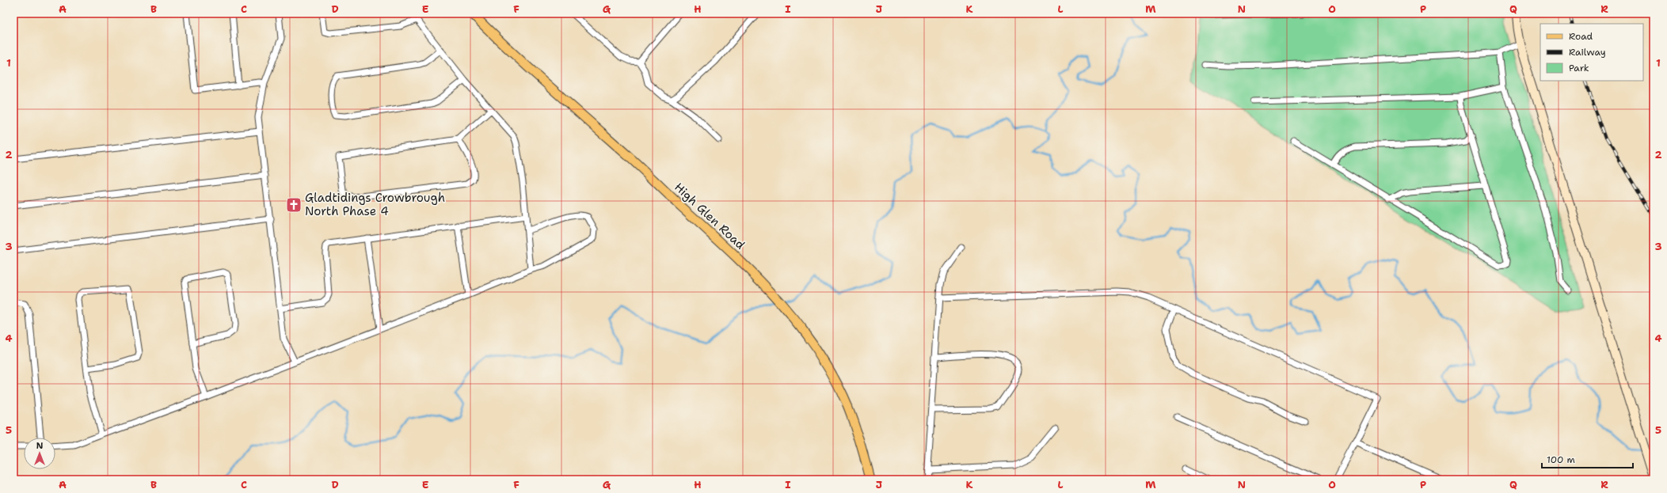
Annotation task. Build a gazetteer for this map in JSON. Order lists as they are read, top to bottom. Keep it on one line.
{"streets":{"main road":["High Glen Road"]},"places":{"church":["Gladtidings Crowbrough North Phase 4"]},"legend":["Road","Railway","Park"],"scale_bar":"100 m","north":"top","grid":{"columns":["A","B","C","D","E","F","G","H","I","J","K","L","M","N","O","P","Q","R"],"rows":["1","2","3","4","5"]}}
